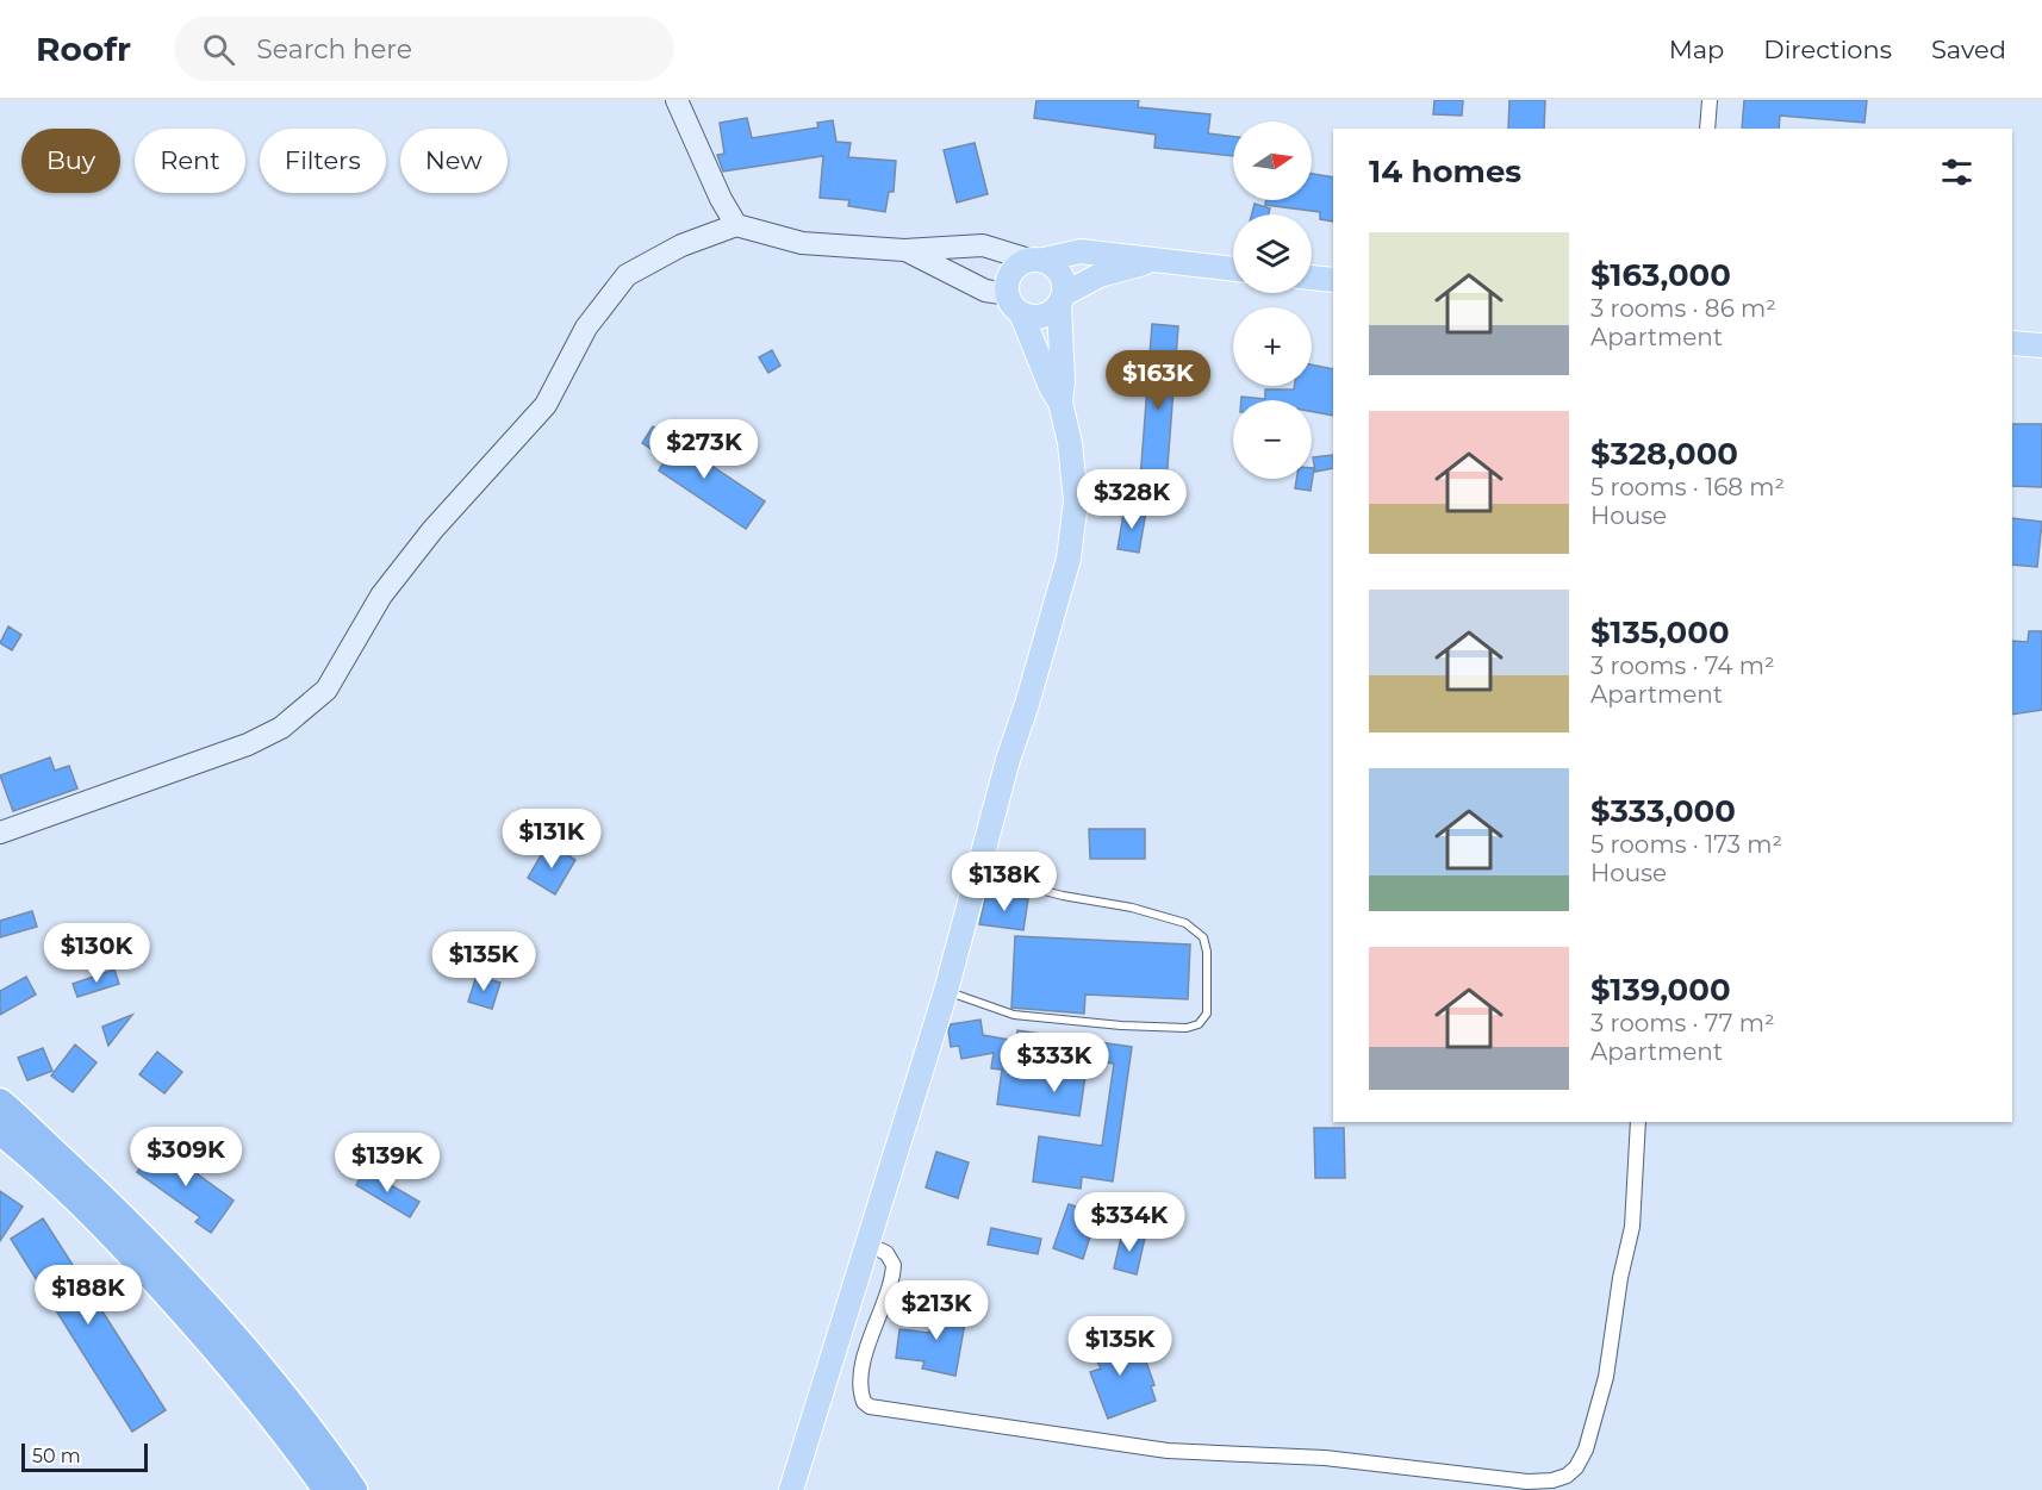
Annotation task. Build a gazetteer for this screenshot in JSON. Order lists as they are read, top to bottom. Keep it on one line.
{"scale_bar":"50 m","north":"right","page":{"header":"Roofr","search":"Search here","nav":["Map","Directions","Saved"],"map_buttons":["+","−"],"chip":["Buy","Rent","Filters","New"],"heading":"14 homes","list":[{"name":"$163,000","note":"3 rooms · 86 m² · Apartment"},{"name":"$328,000","note":"5 rooms · 168 m² · House"},{"name":"$135,000","note":"3 rooms · 74 m² · Apartment"},{"name":"$333,000","note":"5 rooms · 173 m² · House"},{"name":"$139,000","note":"3 rooms · 77 m² · Apartment"}],"price":["$163K","$273K","$328K","$131K","$138K","$130K","$135K","$333K","$309K","$139K","$334K","$188K","$213K","$135K"],"scale":"50 m"}}
